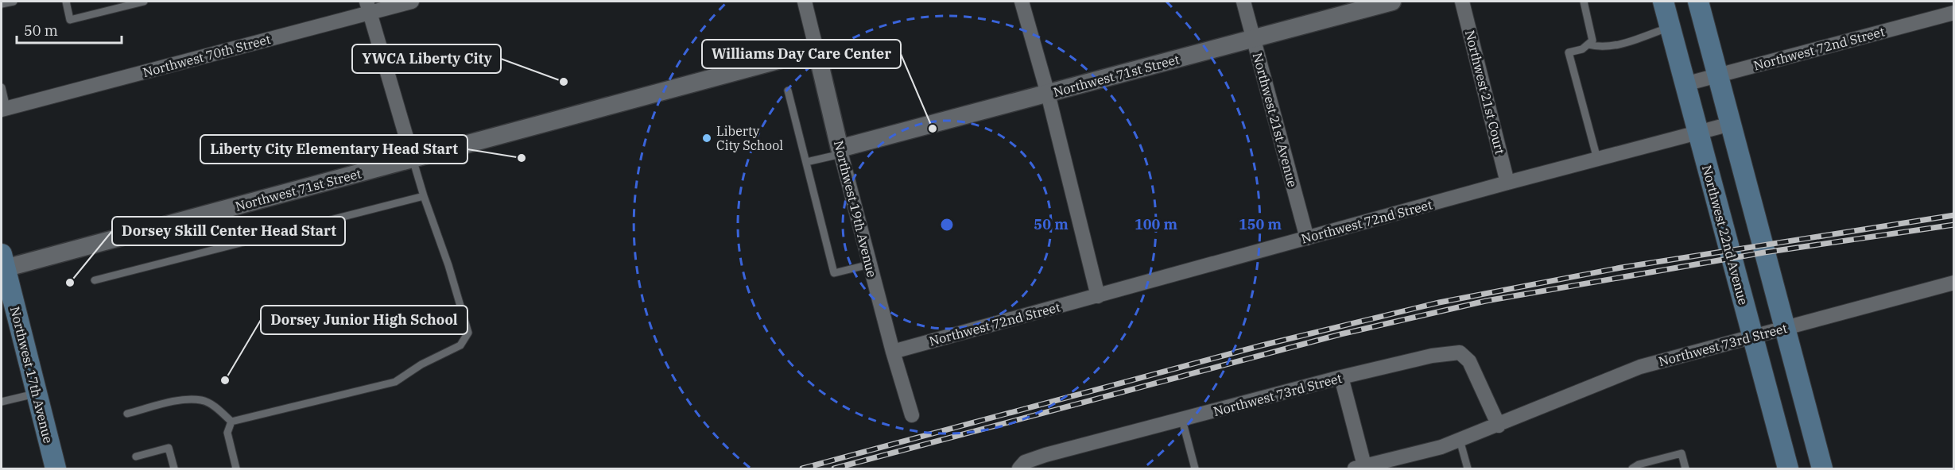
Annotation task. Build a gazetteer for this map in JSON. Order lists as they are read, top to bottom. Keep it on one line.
{"streets":{"main road":["Northwest 22nd Avenue","Northwest 17th Avenue"],"street":["Northwest 72nd Street","Northwest 70th Street","Northwest 71st Street","Northwest 21st Court","Northwest 21st Avenue","Northwest 19th Avenue","Northwest 73rd Street"]},"crossings":[["Northwest 72nd Street","Northwest 21st Court"],["Northwest 72nd Street","Northwest 21st Avenue"],["Northwest 72nd Street","Northwest 19th Avenue"],["Northwest 72nd Street","Northwest 22nd Avenue"],["Northwest 71st Street","Northwest 21st Avenue"],["Northwest 71st Street","Northwest 19th Avenue"],["Northwest 71st Street","Northwest 17th Avenue"],["Northwest 22nd Avenue","Northwest 73rd Street"]],"places":["YWCA Liberty City","Williams Day Care Center","Liberty City School","Liberty City Elementary Head Start","Dorsey Skill Center Head Start","Dorsey Junior High School"],"scale_bar":"50 m","rings":["50 m","100 m","150 m"]}
